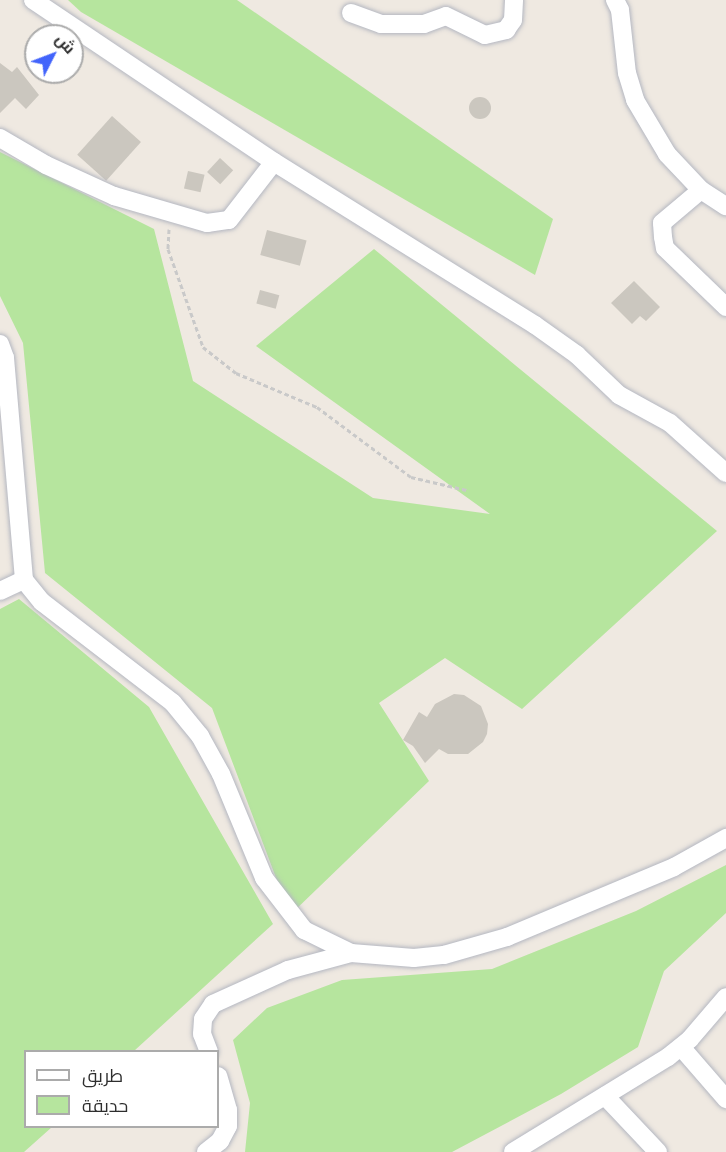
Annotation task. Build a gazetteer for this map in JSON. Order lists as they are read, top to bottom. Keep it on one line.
{"legend":["طريق","حديقة"],"north":"top right"}
